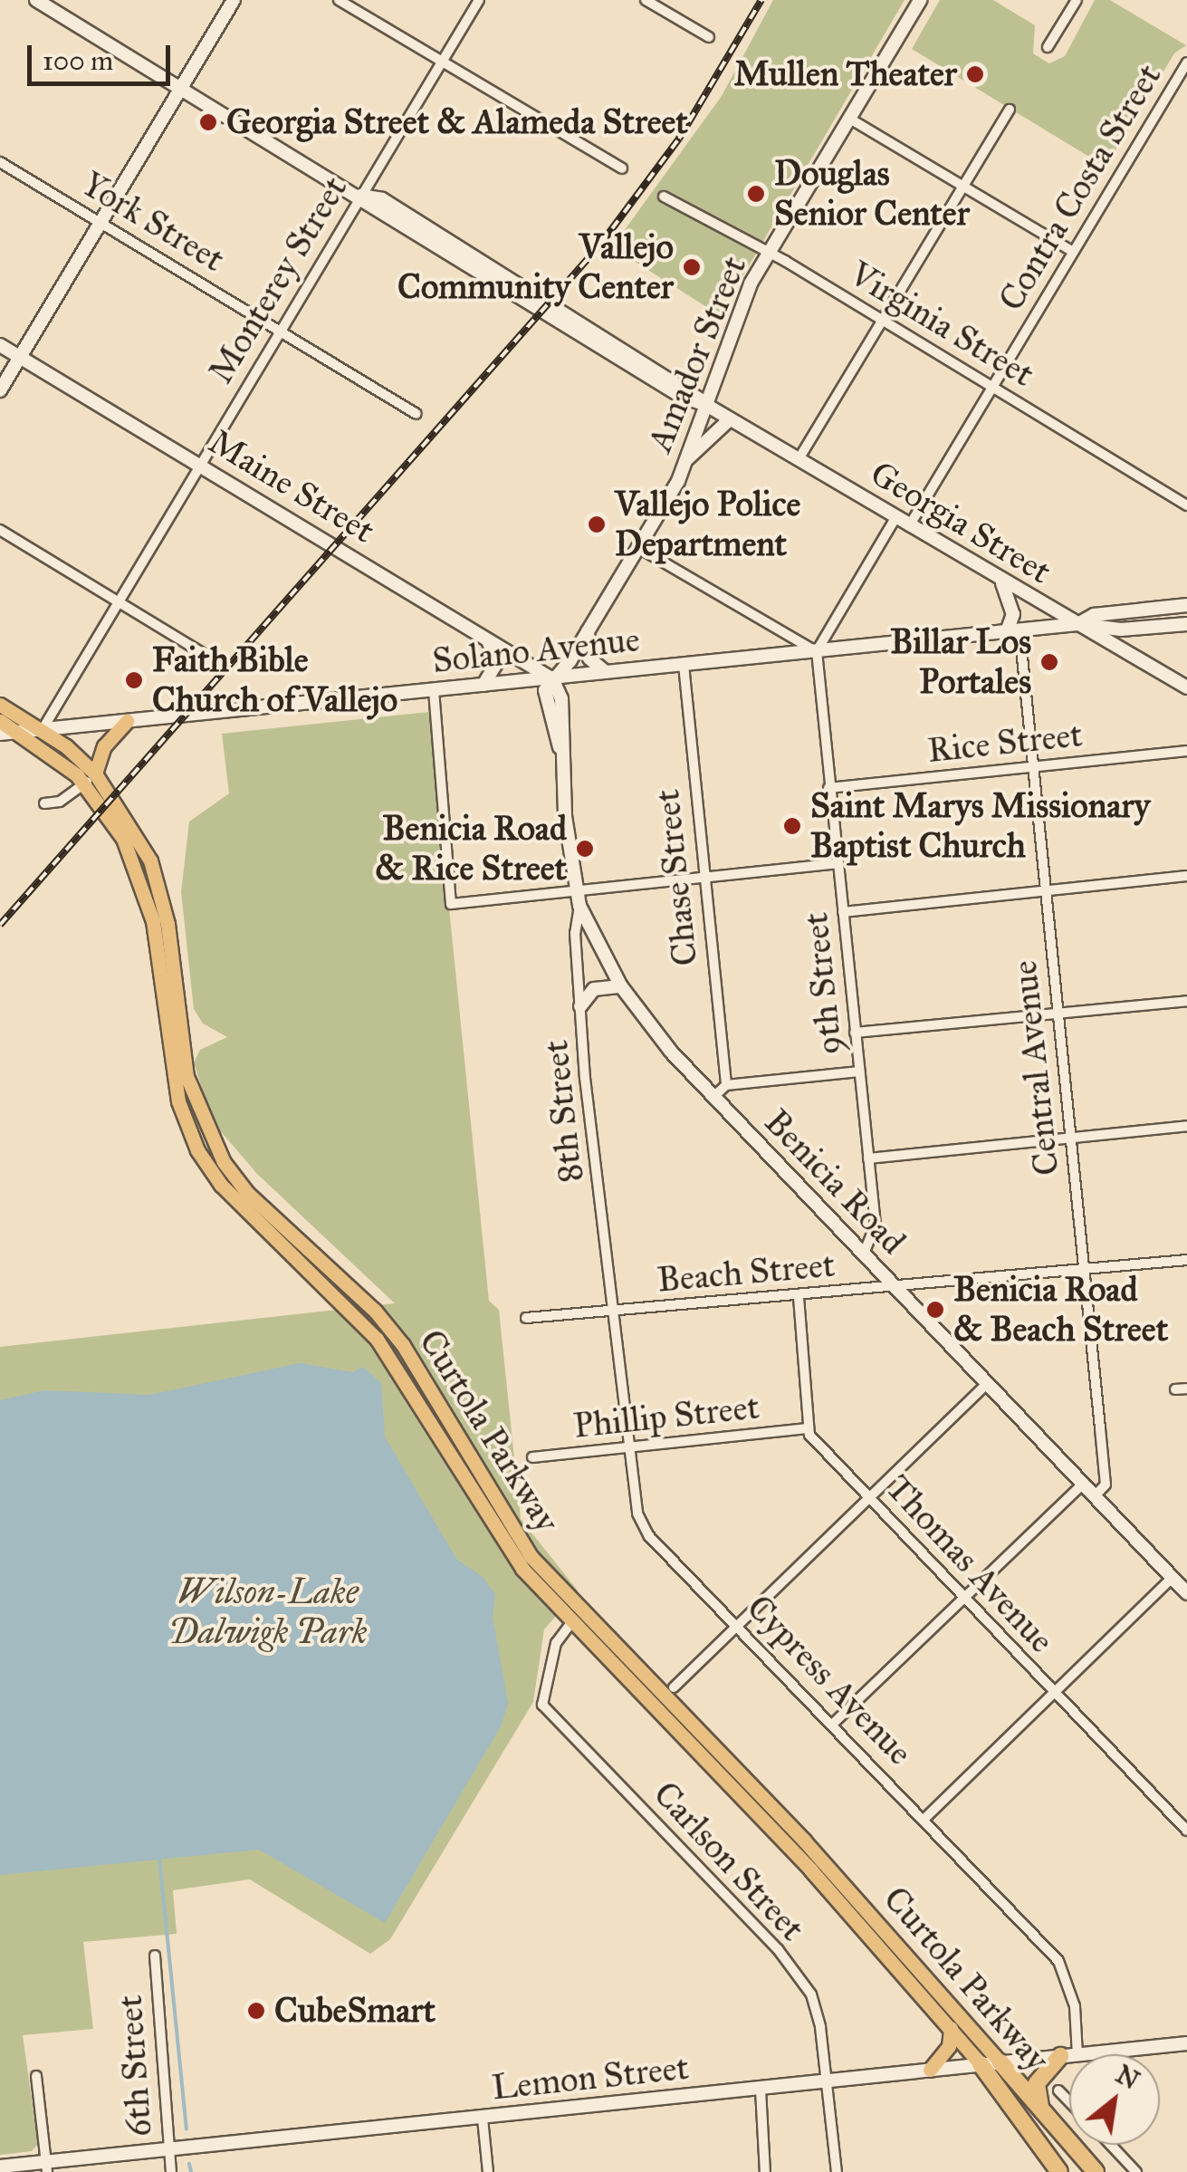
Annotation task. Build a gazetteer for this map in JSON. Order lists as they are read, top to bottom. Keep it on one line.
{"streets":{"highway":["Curtola Parkway"],"main road":["Amador Street","Maine Street","Georgia Street","Solano Avenue","Benicia Road","Lemon Street"],"street":["Contra Costa Street","York Street","Monterey Street","Virginia Street","Rice Street","Chase Street","9th Street","Central Avenue","8th Street","Beach Street","Phillip Street","Thomas Avenue","Cypress Avenue","Carlson Street","6th Street"]},"crossings":[["Contra Costa Street","Virginia Street"],["Contra Costa Street","Georgia Street"],["York Street","Monterey Street"],["Monterey Street","Maine Street"],["Monterey Street","Georgia Street"],["Monterey Street","Solano Avenue"],["Monterey Street","Curtola Parkway"],["Virginia Street","Amador Street"],["Amador Street","Maine Street"],["Amador Street","Georgia Street"],["Amador Street","Solano Avenue"],["Amador Street","Benicia Road"],["Maine Street","Solano Avenue"],["Maine Street","Benicia Road"],["Georgia Street","Solano Avenue"],["Solano Avenue","Chase Street"],["Solano Avenue","9th Street"],["Solano Avenue","Central Avenue"],["Solano Avenue","Benicia Road"],["Solano Avenue","Curtola Parkway"],["Rice Street","9th Street"],["Rice Street","Central Avenue"],["9th Street","Benicia Road"],["Central Avenue","Benicia Road"],["Central Avenue","Beach Street"],["8th Street","Benicia Road"],["8th Street","Beach Street"],["8th Street","Cypress Avenue"],["Benicia Road","Beach Street"],["Beach Street","Cypress Avenue"],["Phillip Street","Thomas Avenue"],["Phillip Street","Cypress Avenue"],["Curtola Parkway","Carlson Street"],["Curtola Parkway","Lemon Street"],["Cypress Avenue","Lemon Street"],["Carlson Street","Lemon Street"],["6th Street","Lemon Street"]],"parks":["Wilson-Lake Dalwigk Park"],"places":["Mullen Theater","Georgia Street & Alameda Street","Douglas Senior Center","Vallejo Community Center","Vallejo Police Department","Billar Los Portales","Faith Bible Church of Vallejo","Saint Marys Missionary Baptist Church","Benicia Road & Rice Street","Benicia Road & Beach Street","CubeSmart"],"scale_bar":"100 m","north":"top right"}
